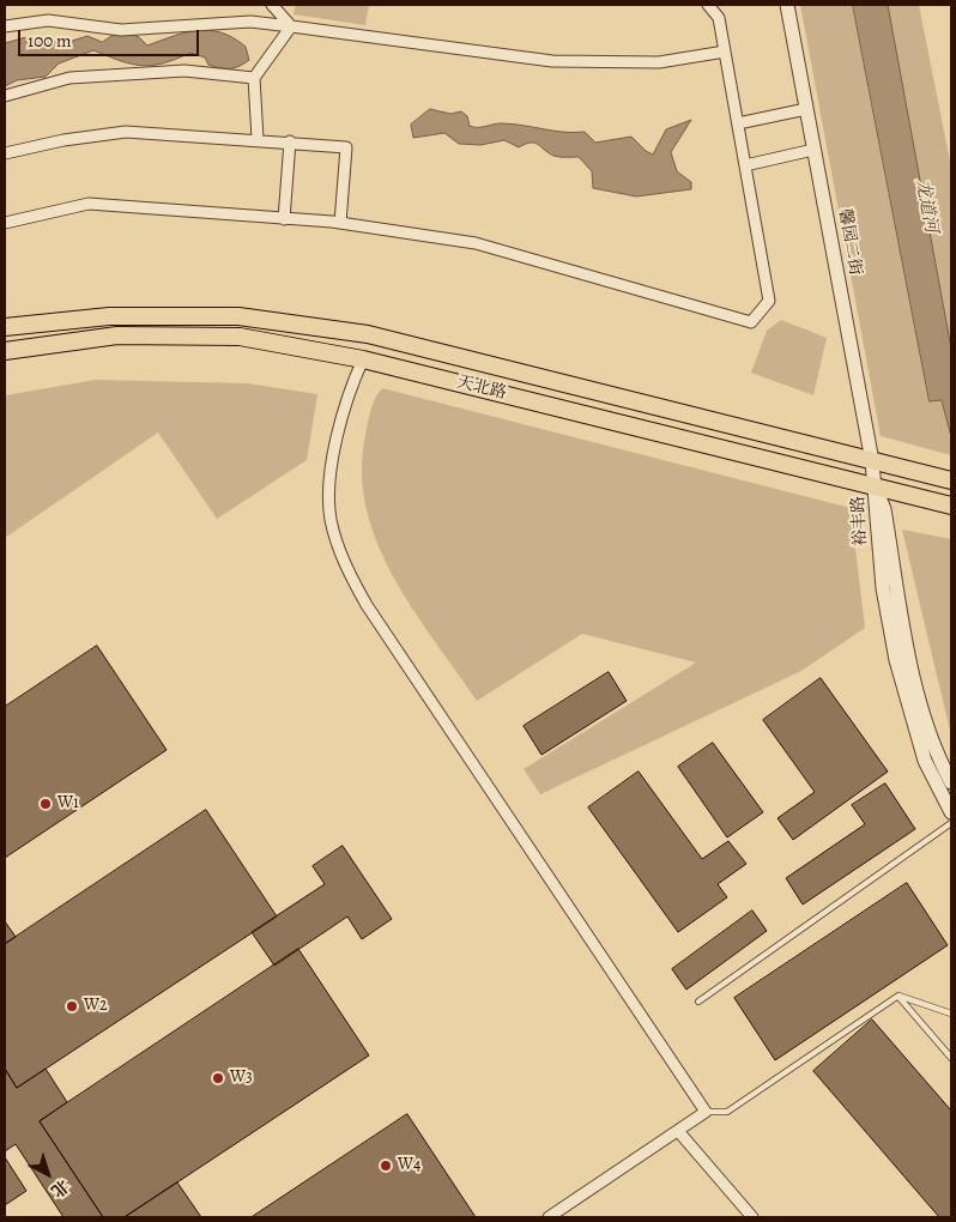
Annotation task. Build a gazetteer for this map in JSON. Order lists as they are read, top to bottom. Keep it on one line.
{"streets":{"main road":["天北路"],"street":["馨园二街","裕丰路"]},"crossings":[["馨园二街","天北路"],["馨园二街","裕丰路"],["天北路","裕丰路"]],"water":["龙道河"],"places":["W1","W2","W3","W4"],"scale_bar":"100 m","north":"bottom right"}
